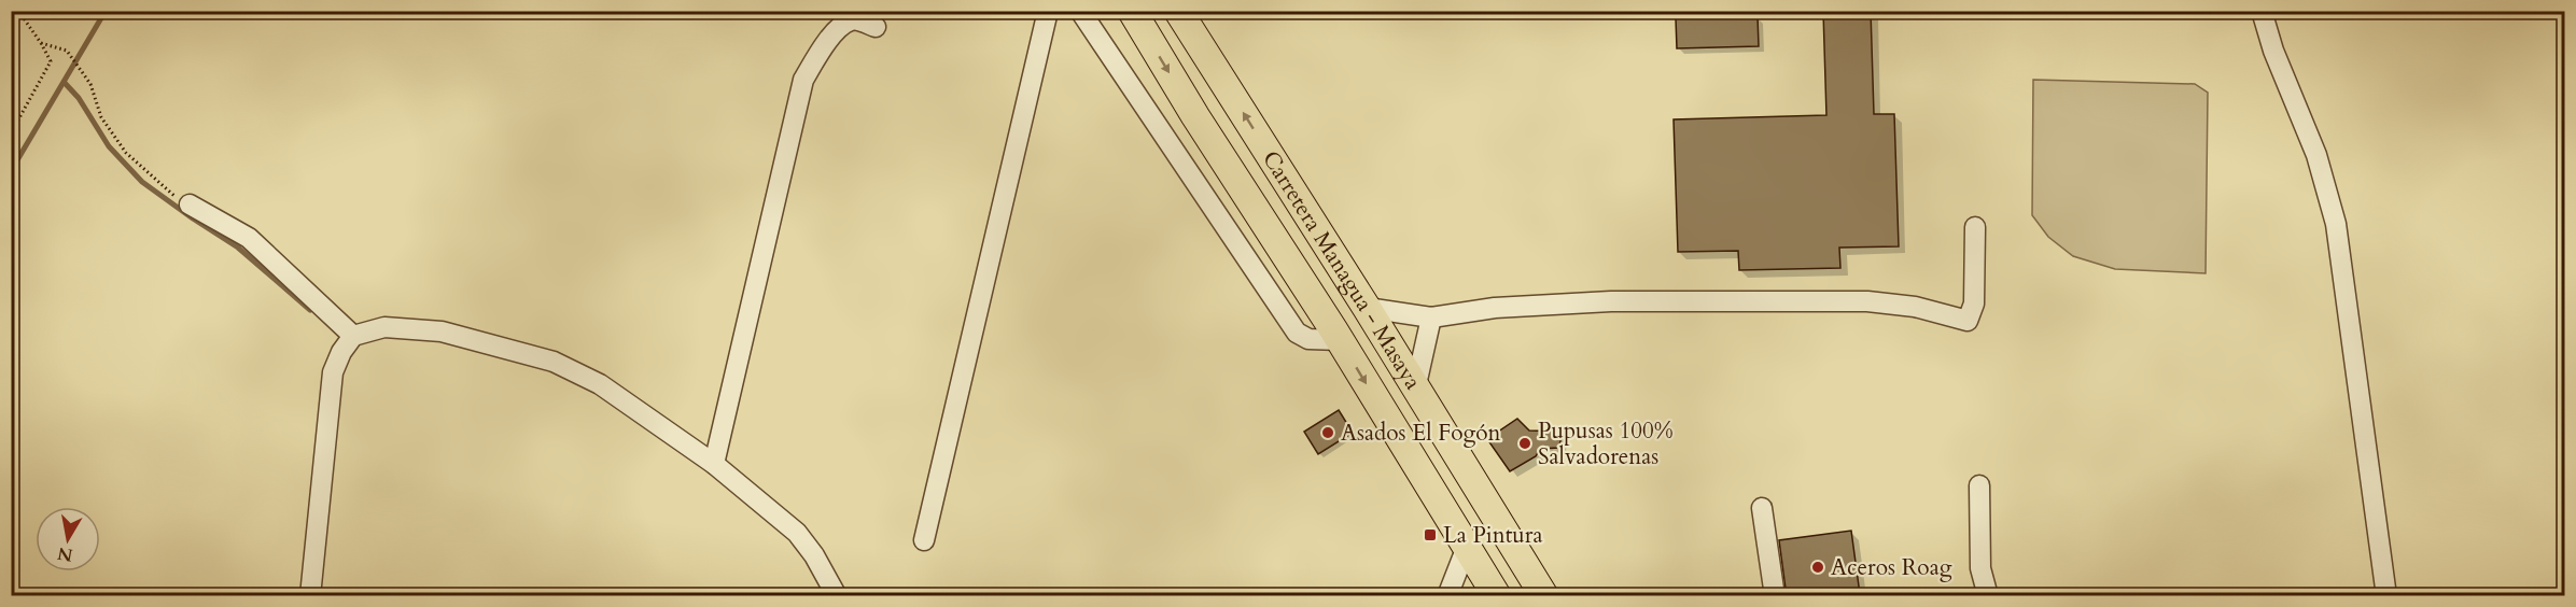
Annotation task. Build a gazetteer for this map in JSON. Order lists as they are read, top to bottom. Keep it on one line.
{"streets":{"highway":["Carretera Managua - Masaya"]},"places":{"other":["Asados El Fogón","Pupusas 100% Salvadorenas","Aceros Roag"],"transit":["La Pintura"]},"north":"bottom"}
